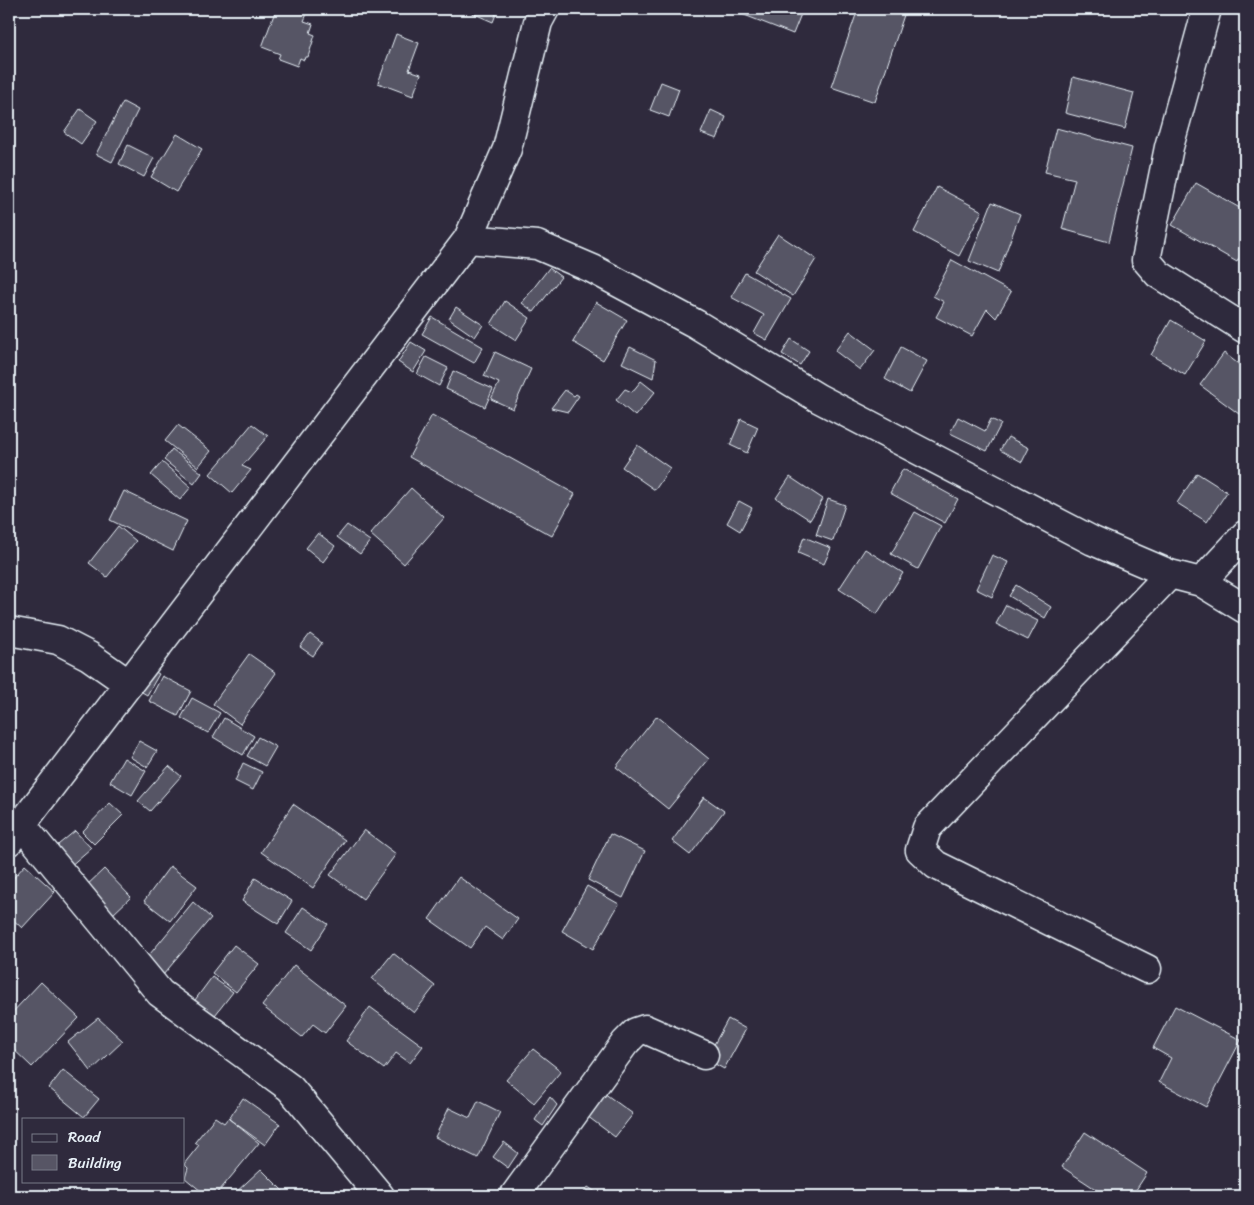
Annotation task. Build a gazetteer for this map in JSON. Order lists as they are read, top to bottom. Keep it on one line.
{"legend":["Road","Building"]}
